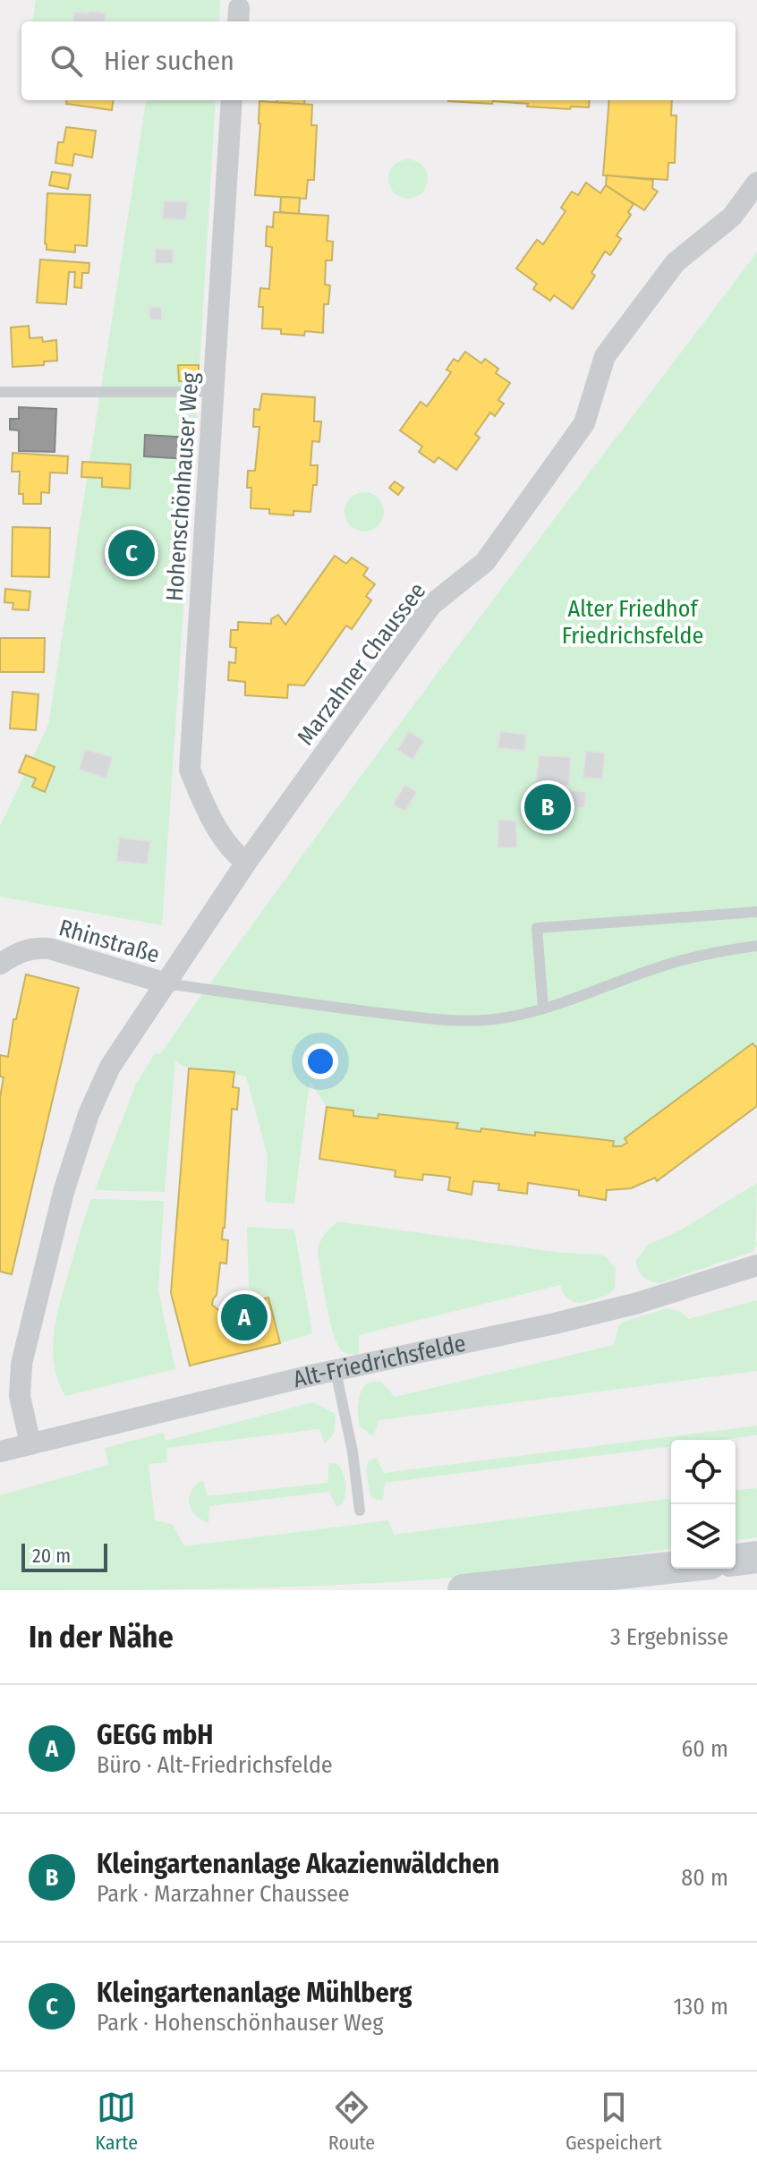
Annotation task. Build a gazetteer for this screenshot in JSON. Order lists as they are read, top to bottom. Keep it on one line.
{"streets":{"street":["Hohenschönhauser Weg","Marzahner Chaussee","Rhinstraße","Alt-Friedrichsfelde"]},"crossings":[["Hohenschönhauser Weg","Marzahner Chaussee"],["Marzahner Chaussee","Rhinstraße"],["Marzahner Chaussee","Alt-Friedrichsfelde"]],"parks":["Alter Friedhof Friedrichsfelde"],"scale_bar":"20 m","page":{"search":"Hier suchen","pins":["C","B","A"],"scale":"20 m","heading":["In der Nähe","3 Ergebnisse"],"list":[{"mark":"A","name":"GEGG mbH","note":"Büro · Alt-Friedrichsfelde","value":"60 m"},{"mark":"B","name":"Kleingartenanlage Akazienwäldchen","note":"Park · Marzahner Chaussee","value":"80 m"},{"mark":"C","name":"Kleingartenanlage Mühlberg","note":"Park · Hohenschönhauser Weg","value":"130 m"}],"nav":["Karte","Route","Gespeichert"]}}
